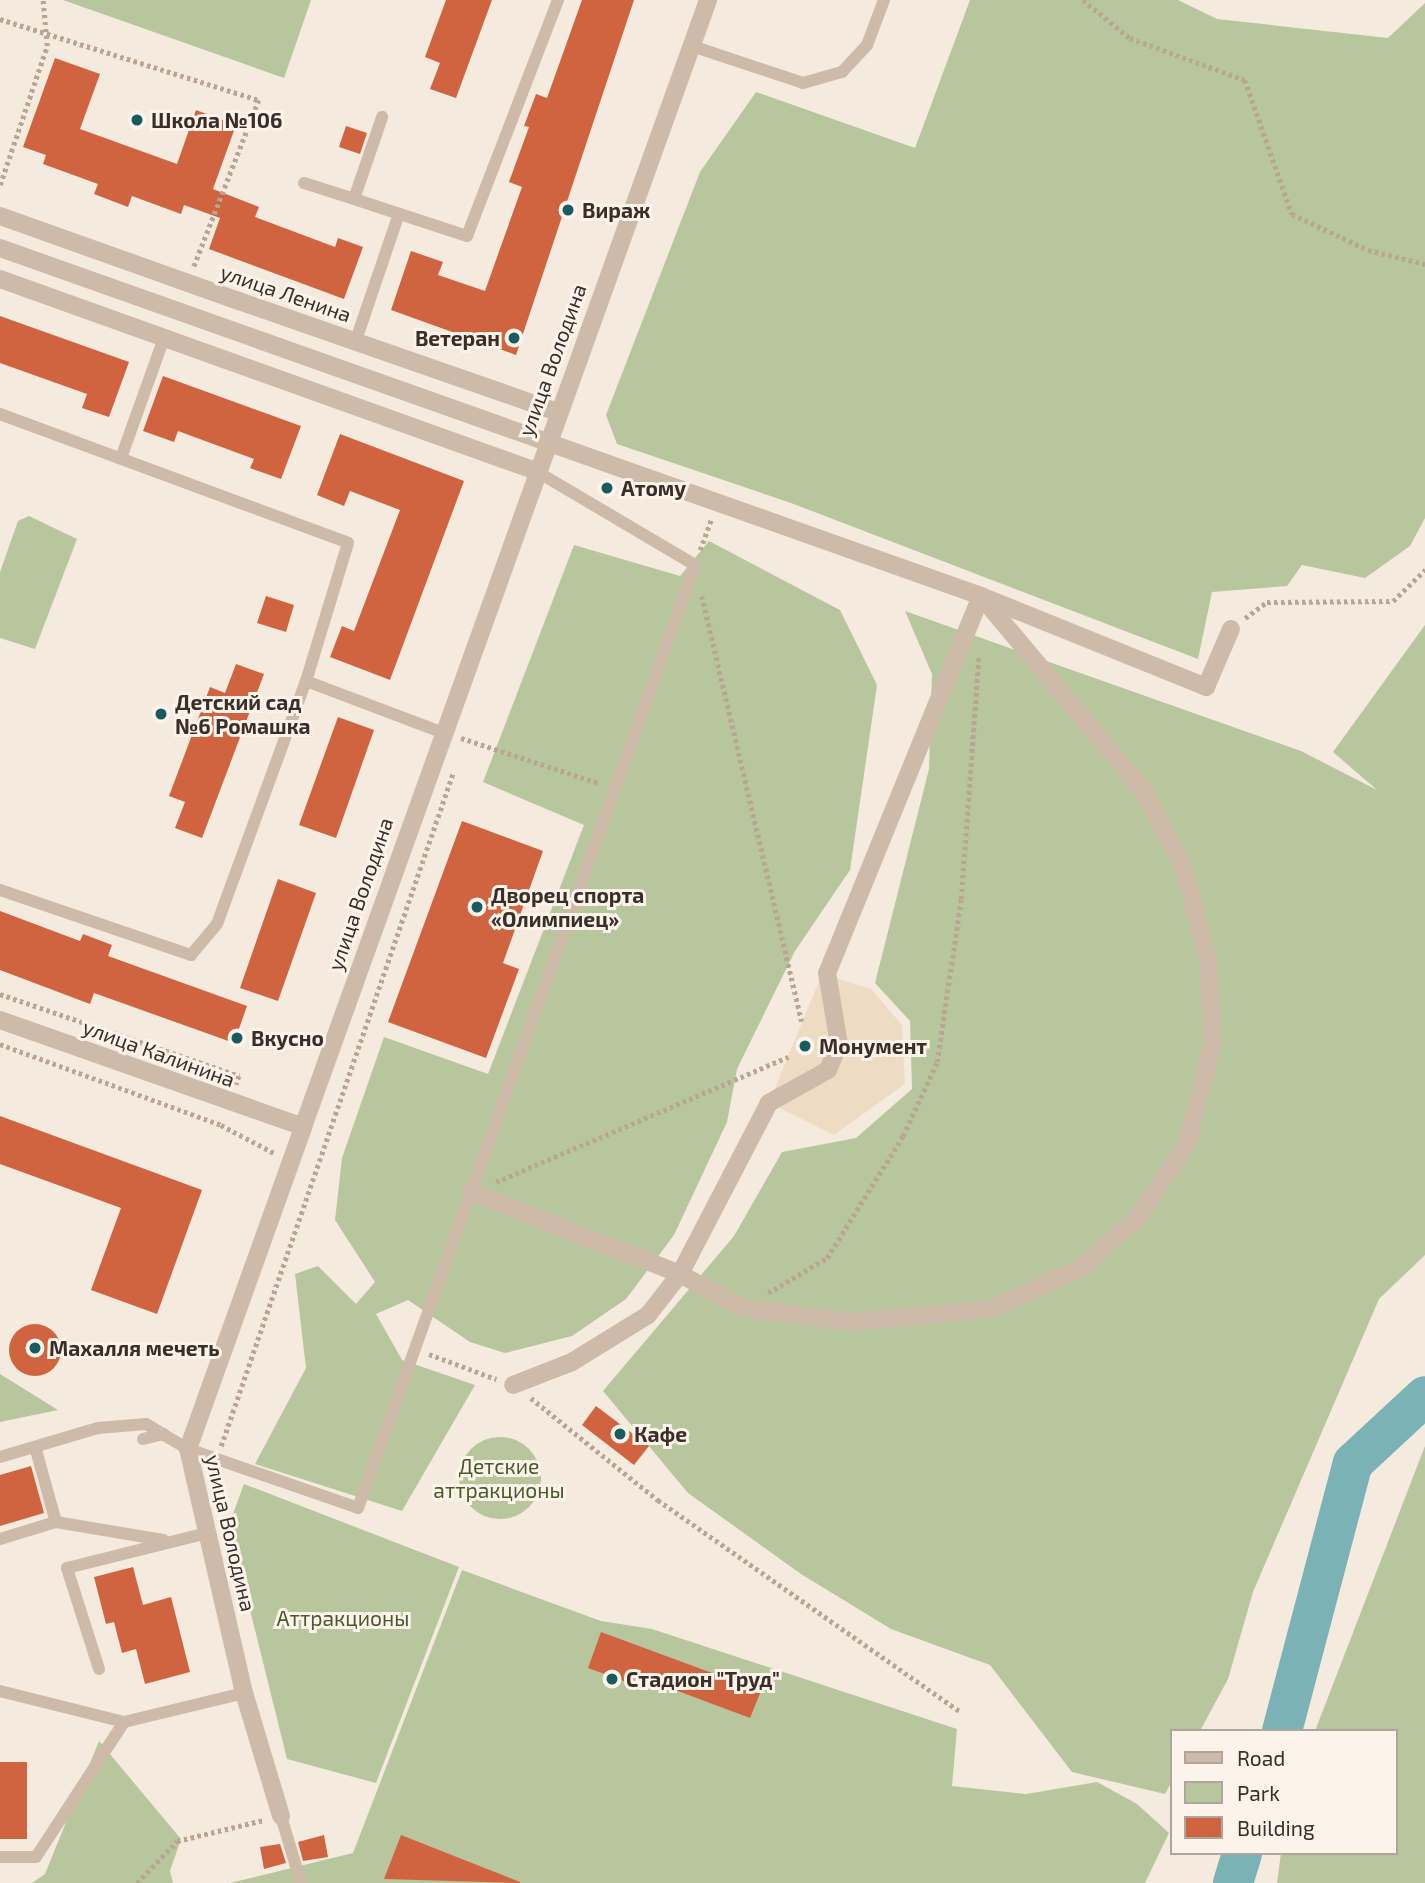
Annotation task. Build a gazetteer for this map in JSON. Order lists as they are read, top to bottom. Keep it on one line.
{"streets":{"street":["улица Ленина","улица Володина","улица Калинина"]},"crossings":[["улица Ленина","улица Володина"],["улица Володина","улица Калинина"]],"parks":["Детские аттракционы","Аттракционы"],"places":["Школа №106","Вираж","Ветеран","Атому","Детский сад №6 Ромашка","Дворец спорта «Олимпиец»","Вкусно","Монумент","Махалля мечеть","Кафе","Стадион \"Труд\""],"legend":["Road","Park","Building"]}
